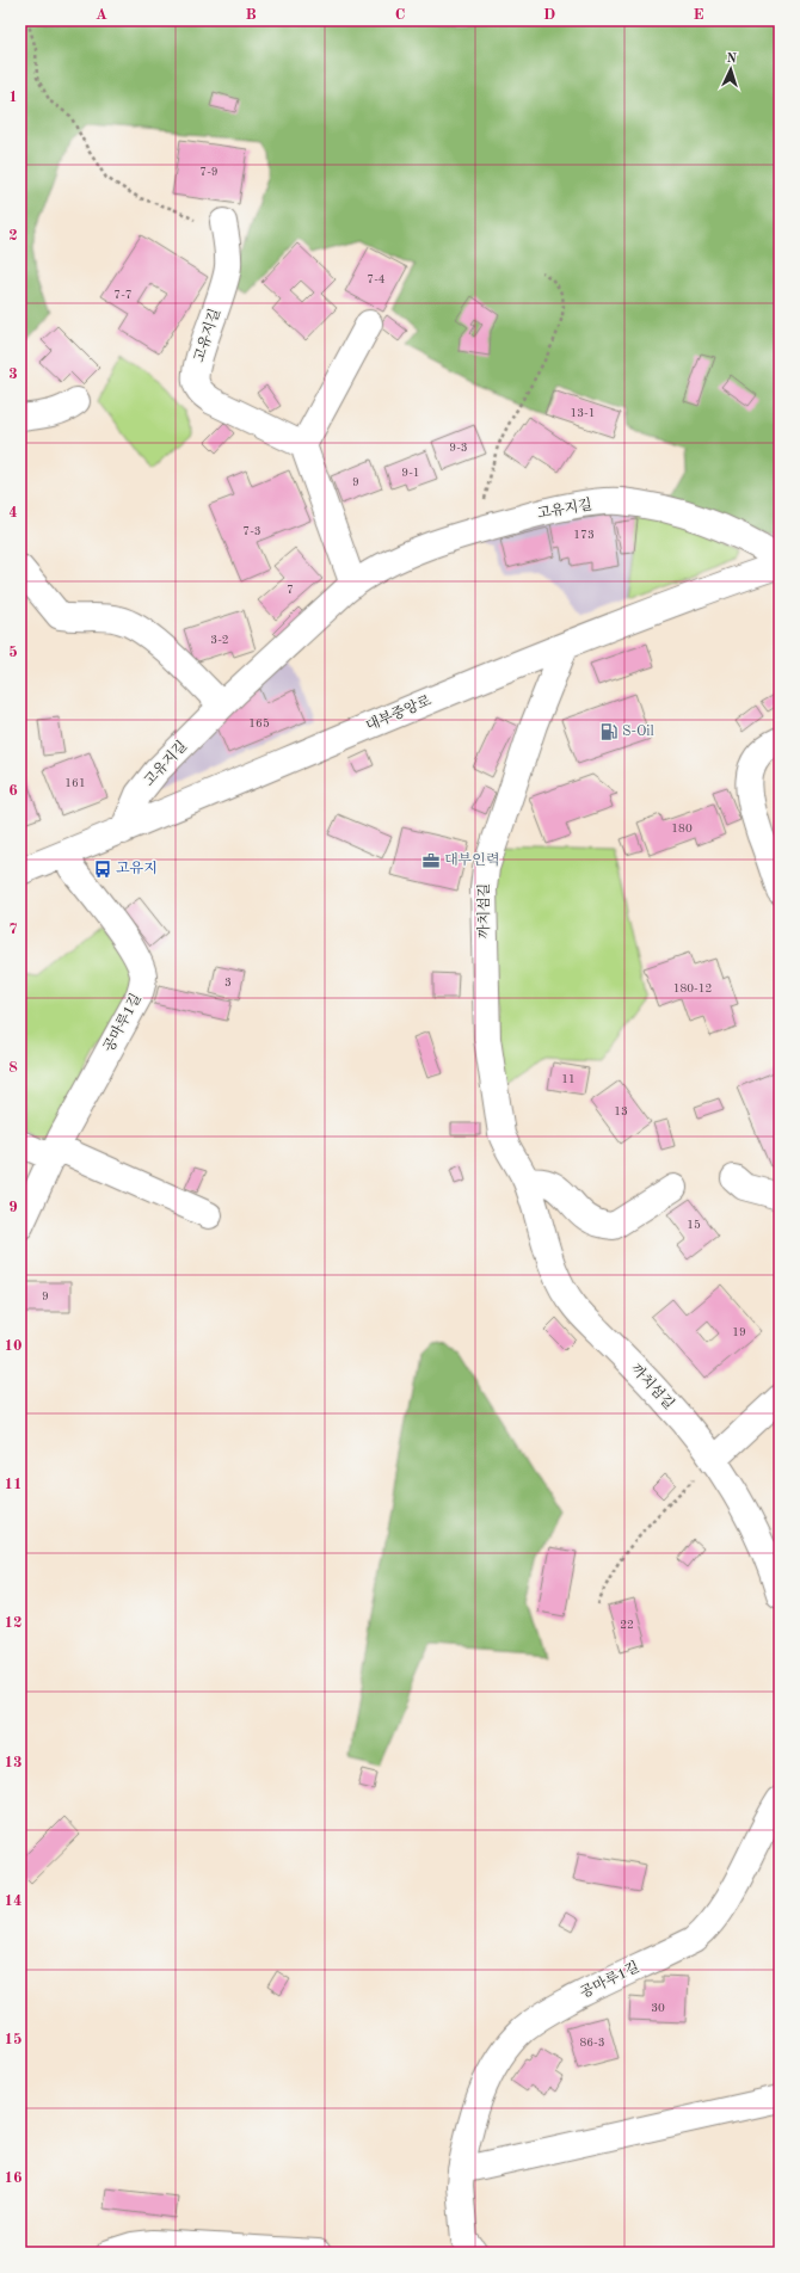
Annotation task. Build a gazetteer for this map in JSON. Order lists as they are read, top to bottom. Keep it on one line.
{"streets":{"street":["고유지길","대부중앙로","까치섬길","공마루1길"]},"crossings":[["고유지길","대부중앙로"],["대부중앙로","까치섬길"],["대부중앙로","공마루1길"]],"places":{"fuel station":["S-Oil"],"office":["대부인력"],"bus stop":["고유지"]},"house_numbers":["7-9","7-4","7-7","13-1","9-3","9-1","9","7-3","173","7","3-2","165","161","180","3","180-12","11","13","15","9","19","22","30","86-3"],"north":"top","grid":{"columns":["A","B","C","D","E"],"rows":["1","2","3","4","5","6","7","8","9","10","11","12","13","14","15","16"]}}
